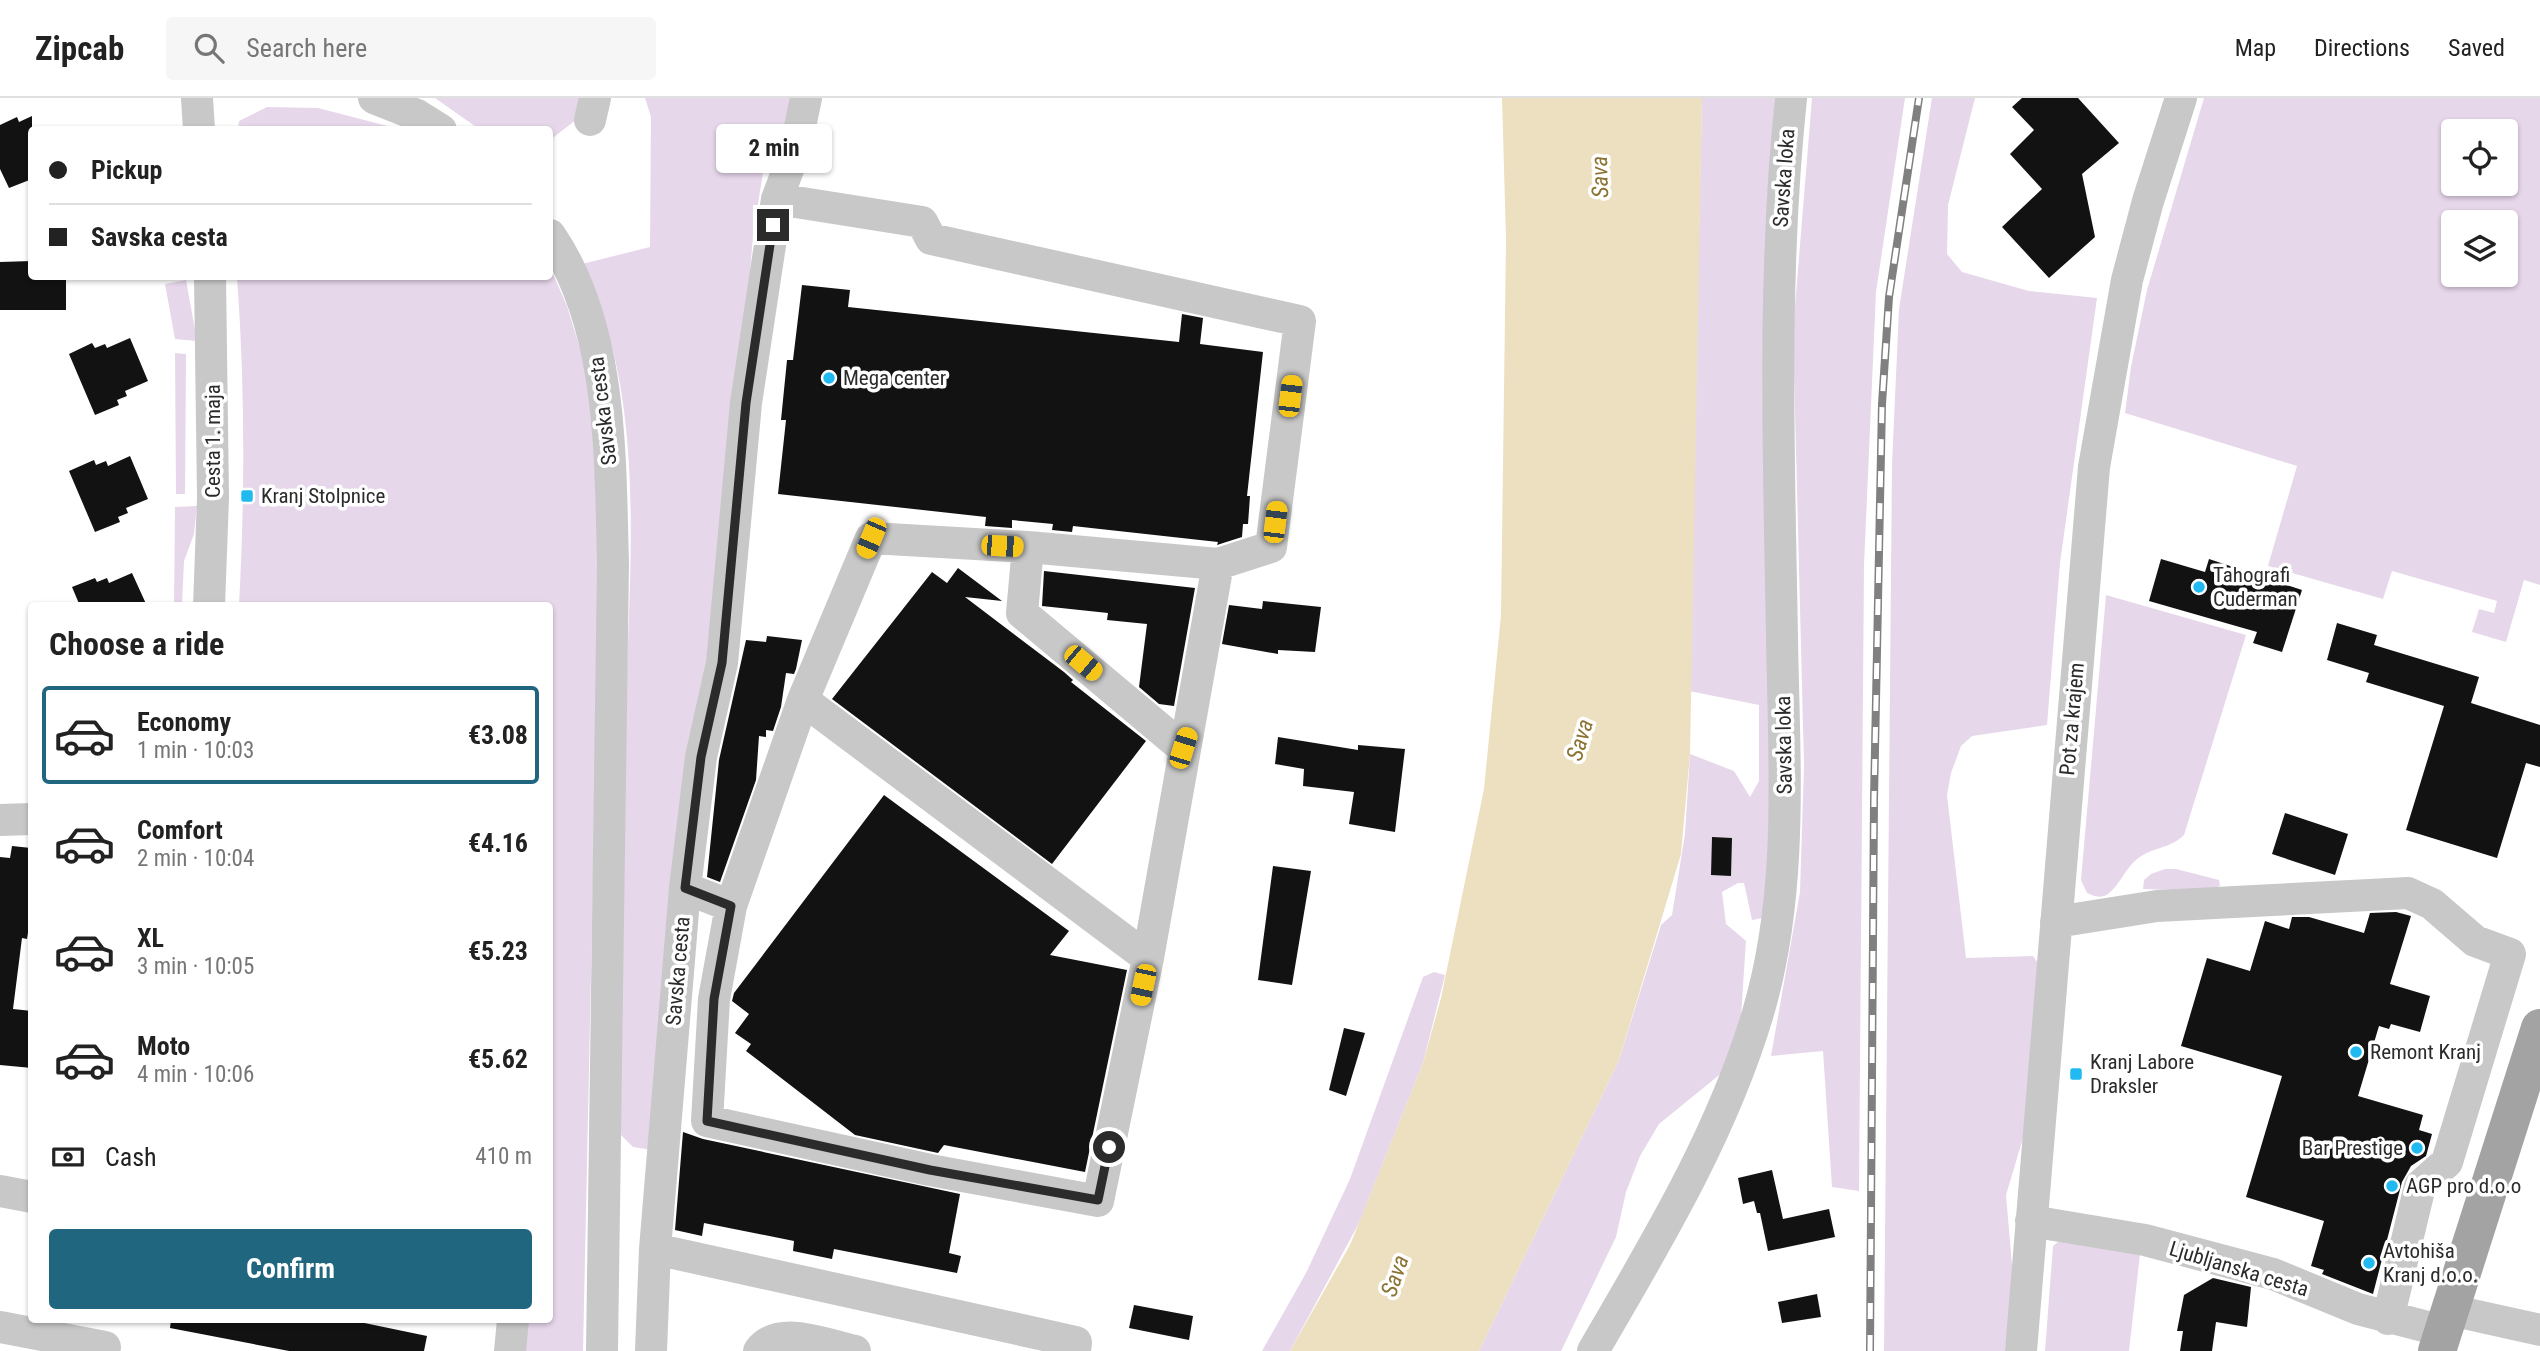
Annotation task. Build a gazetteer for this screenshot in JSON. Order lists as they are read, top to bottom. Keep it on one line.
{"streets":{"street":["Savska loka","Savska cesta","Cesta 1. maja","Pot za krajem","Ljubljanska cesta"]},"crossings":[["Pot za krajem","Ljubljanska cesta"]],"water":["Sava"],"places":{"other":["Mega center","Tahografi Cuderman","Remont Kranj","Bar Prestige","AGP pro d.o.o","Avtohiša Kranj d.o.o."],"transit":["Kranj Stolpnice","Kranj Labore Draksler"]},"page":{"header":"Zipcab","search":"Search here","nav":["Map","Directions","Saved"],"bubble":"2 min","banner":["Pickup","Savska cesta"],"heading":"Choose a ride","list":[{"name":"Economy","note":"1 min · 10:03","value":"€3.08"},{"name":"Comfort","note":"2 min · 10:04","value":"€4.16"},{"name":"XL","note":"3 min · 10:05","value":"€5.23"},{"name":"Moto","note":"4 min · 10:06","value":"€5.62"}],"pay":["Cash","410 m"],"buttons":"Confirm"}}
